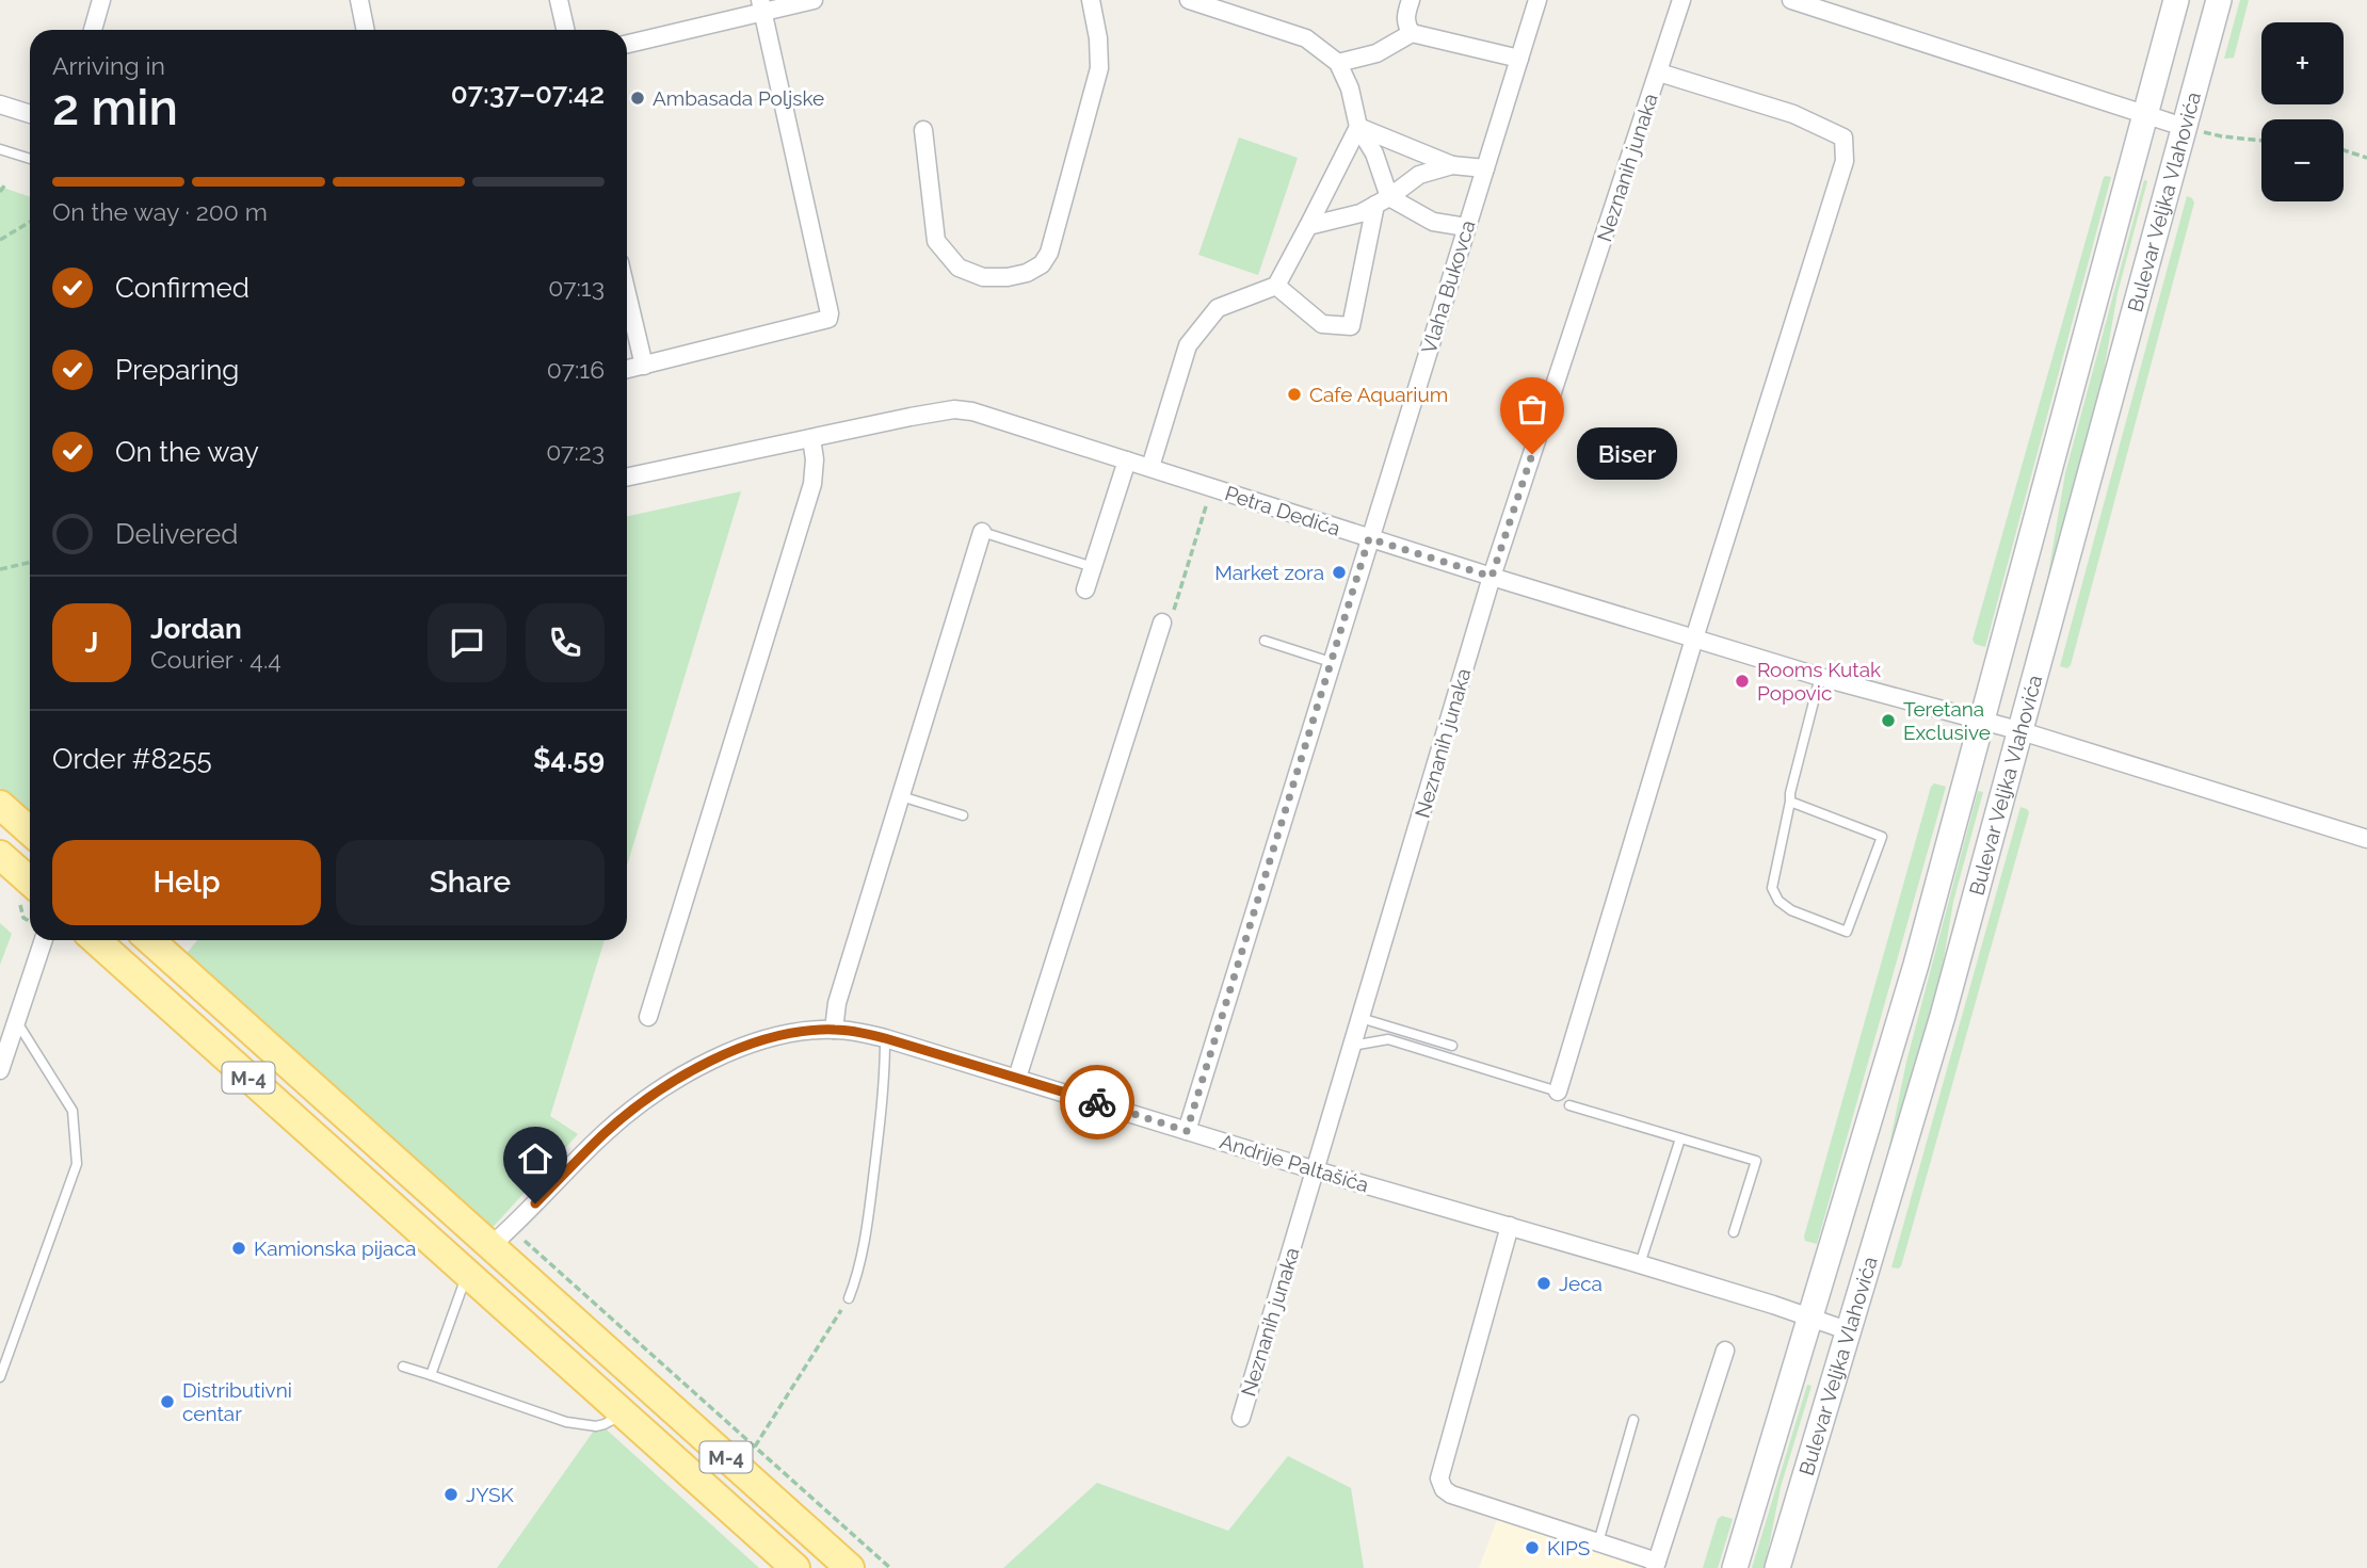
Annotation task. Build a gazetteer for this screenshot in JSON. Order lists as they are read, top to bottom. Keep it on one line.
{"streets":{"main road":["Bulevar Veljka Vlahovića","M-4"],"street":["Neznanih junaka","Vlaha Bukovca","Petra Dedića","Andrije Paltašića"]},"crossings":[["Neznanih junaka","Petra Dedića"],["Neznanih junaka","Andrije Paltašića"],["Bulevar Veljka Vlahovića","Petra Dedića"],["Bulevar Veljka Vlahovića","Andrije Paltašića"],["Vlaha Bukovca","Petra Dedića"],["Vlaha Bukovca","Andrije Paltašića"],["M-4","Andrije Paltašića"]],"places":["Ambasada Poljske","Cafe Aquarium","Biser","Market zora","Rooms Kutak Popovic","Teretana Exclusive","Kamionska pijaca","Jeca","Distributivni centar","JYSK","KIPS"],"page":{"map_buttons":["+","−"],"heading":["2 min","Arriving in","07:37–07:42"],"panel":["Jordan","Courier · 4.4","Order #8255","$4.59"],"bar":"On the way · 200 m","list":[["Confirmed","07:13"],["Preparing","07:16"],["On the way","07:23"],"Delivered"],"bubble":"Biser","round":"J","buttons":["Help","Share"]}}
